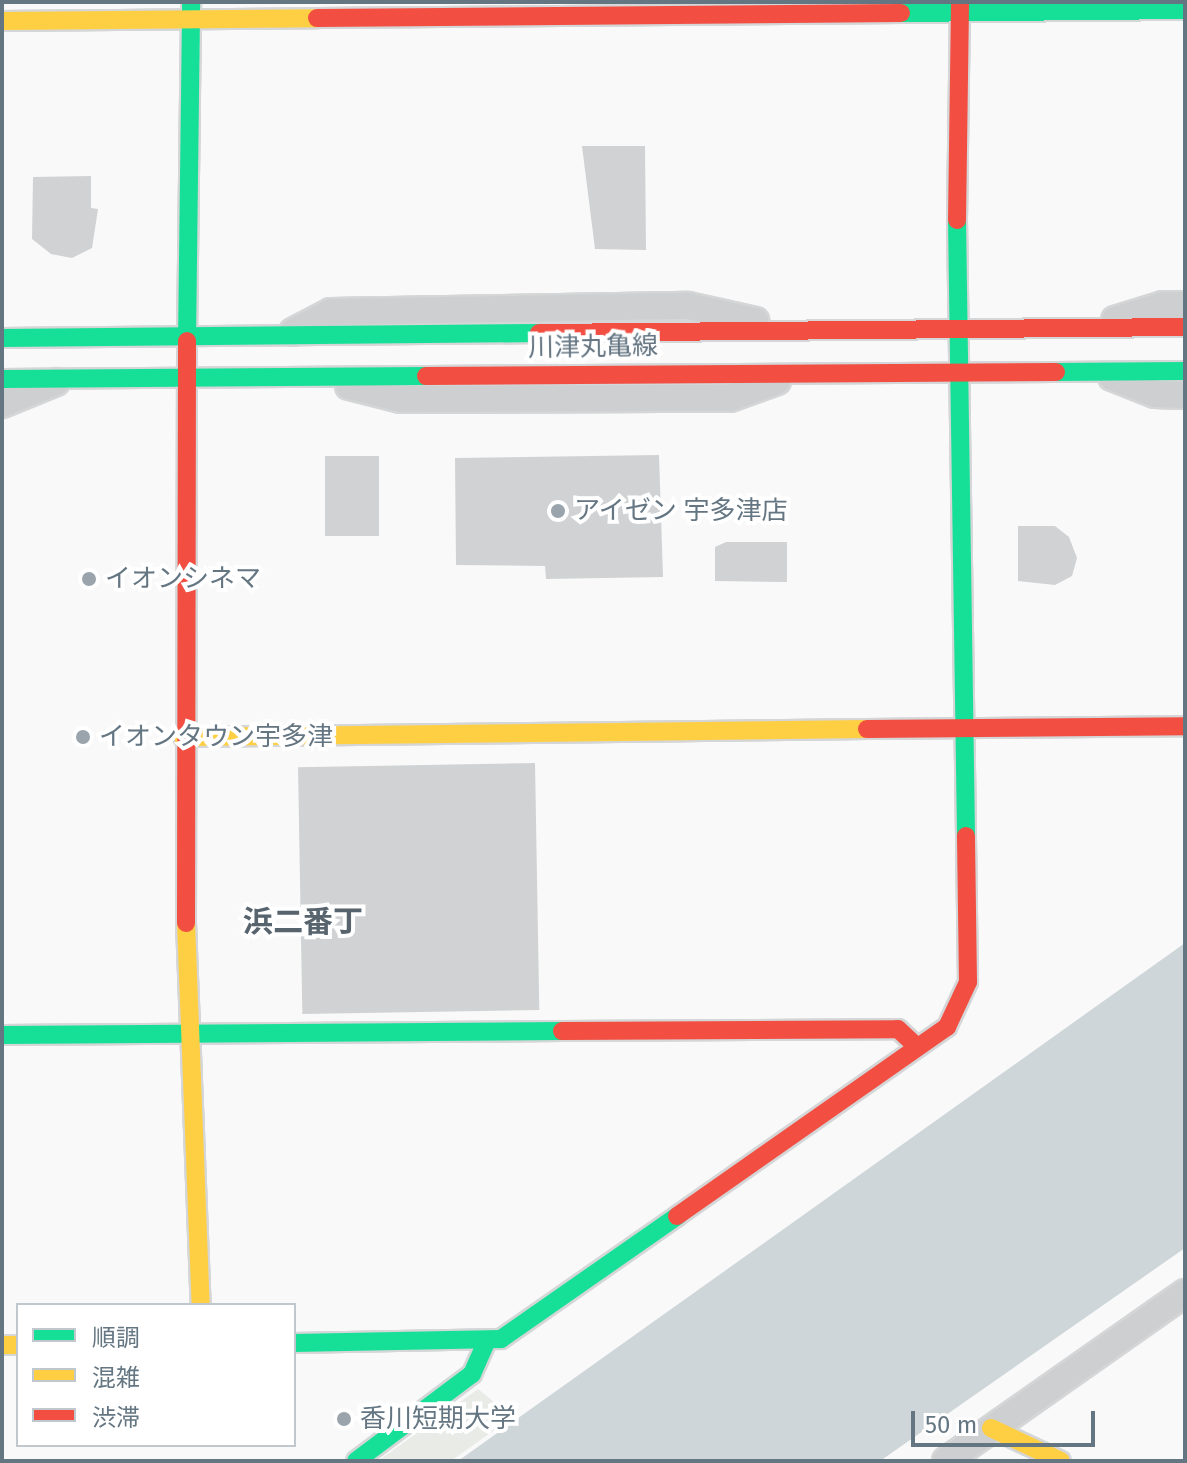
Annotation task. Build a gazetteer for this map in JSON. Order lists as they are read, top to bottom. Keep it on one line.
{"districts":["浜二番丁"],"places":["アイゼン 宇多津店","イオンシネマ","イオンタウン宇多津","香川短期大学"],"legend":["順調","混雑","渋滞"],"scale_bar":"50 m"}
